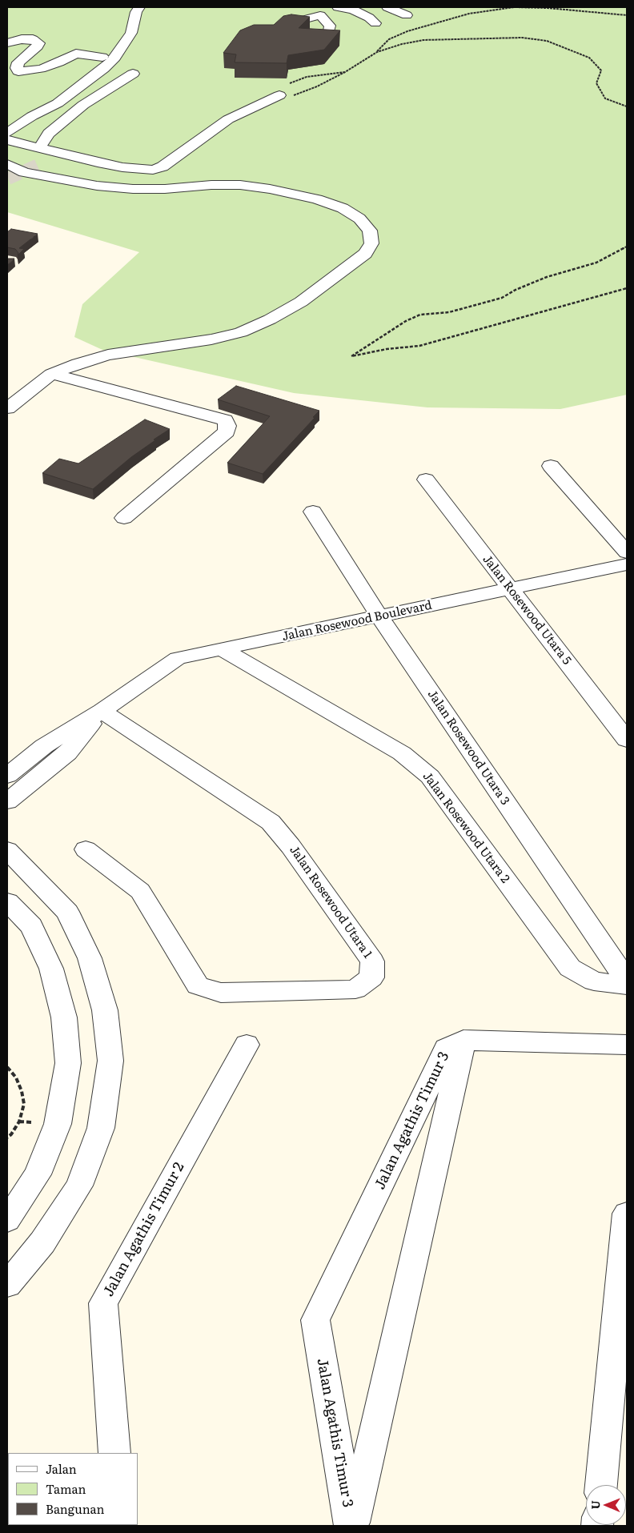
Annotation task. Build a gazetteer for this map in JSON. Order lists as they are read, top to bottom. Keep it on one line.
{"streets":{"street":["Jalan Rosewood Utara 5","Jalan Rosewood Boulevard","Jalan Rosewood Utara 3","Jalan Rosewood Utara 2","Jalan Rosewood Utara 1","Jalan Agathis Timur 3","Jalan Agathis Timur 2"]},"crossings":[["Jalan Rosewood Utara 5","Jalan Rosewood Boulevard"],["Jalan Rosewood Boulevard","Jalan Rosewood Utara 3"],["Jalan Rosewood Boulevard","Jalan Rosewood Utara 2"],["Jalan Rosewood Boulevard","Jalan Rosewood Utara 1"]],"legend":["Jalan","Taman","Bangunan"],"north":"left"}
